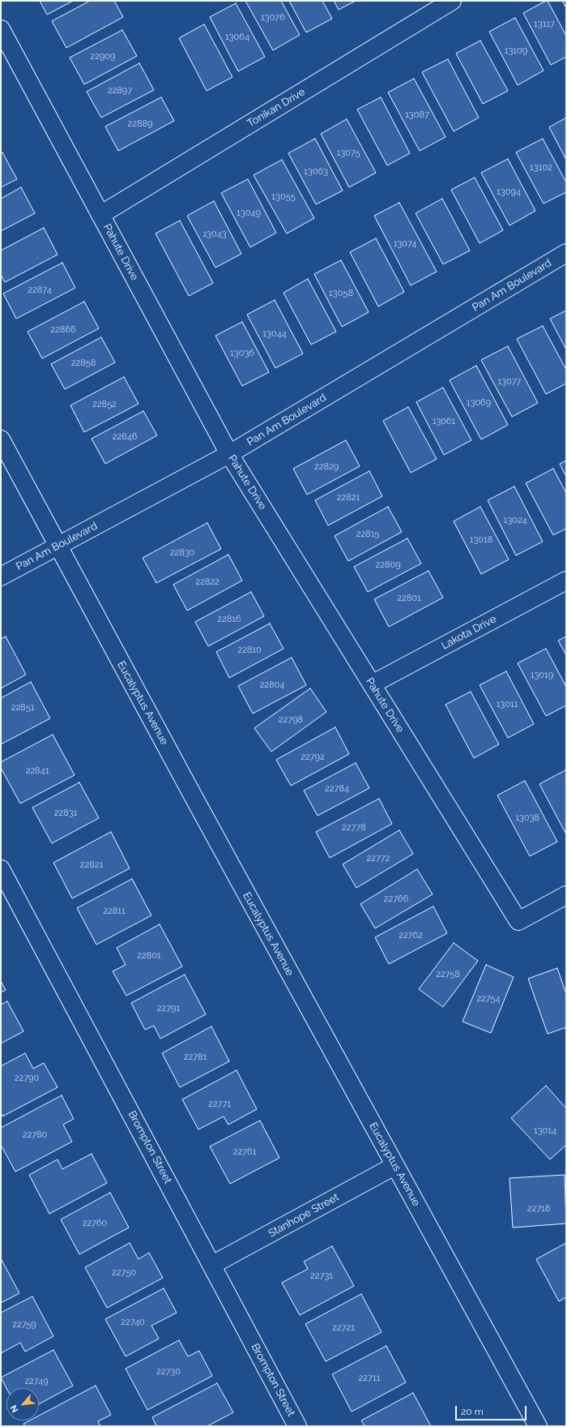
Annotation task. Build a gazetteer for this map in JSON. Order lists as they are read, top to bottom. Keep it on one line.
{"streets":{"street":["Tonikan Drive","Pahute Drive","Pan Am Boulevard","Lakota Drive","Eucalyptus Avenue","Brompton Street","Stanhope Street"]},"crossings":[["Tonikan Drive","Pahute Drive"],["Pahute Drive","Pan Am Boulevard"],["Pahute Drive","Lakota Drive"],["Pan Am Boulevard","Eucalyptus Avenue"],["Eucalyptus Avenue","Stanhope Street"],["Brompton Street","Stanhope Street"]],"house_numbers":["13076","13117","13064","13109","22909","22897","13087","22889","13075","13102","13063","13094","13055","13049","13043","13074","22874","13058","22866","13044","13036","22858","13077","13069","22852","13061","22846","22829","22821","13024","22815","13018","22830","22809","22822","22801","22816","22810","13019","22804","13011","22851","22798","22792","22841","22784","22831","13038","22778","22772","22821","22766","22811","22762","22801","22758","22754","22791","22781","22790","22771","13014","22780","22761","22718","22760","22750","22731","22740","22759","22721","22730","22711","22749"],"scale_bar":"20 m","north":"bottom left"}
